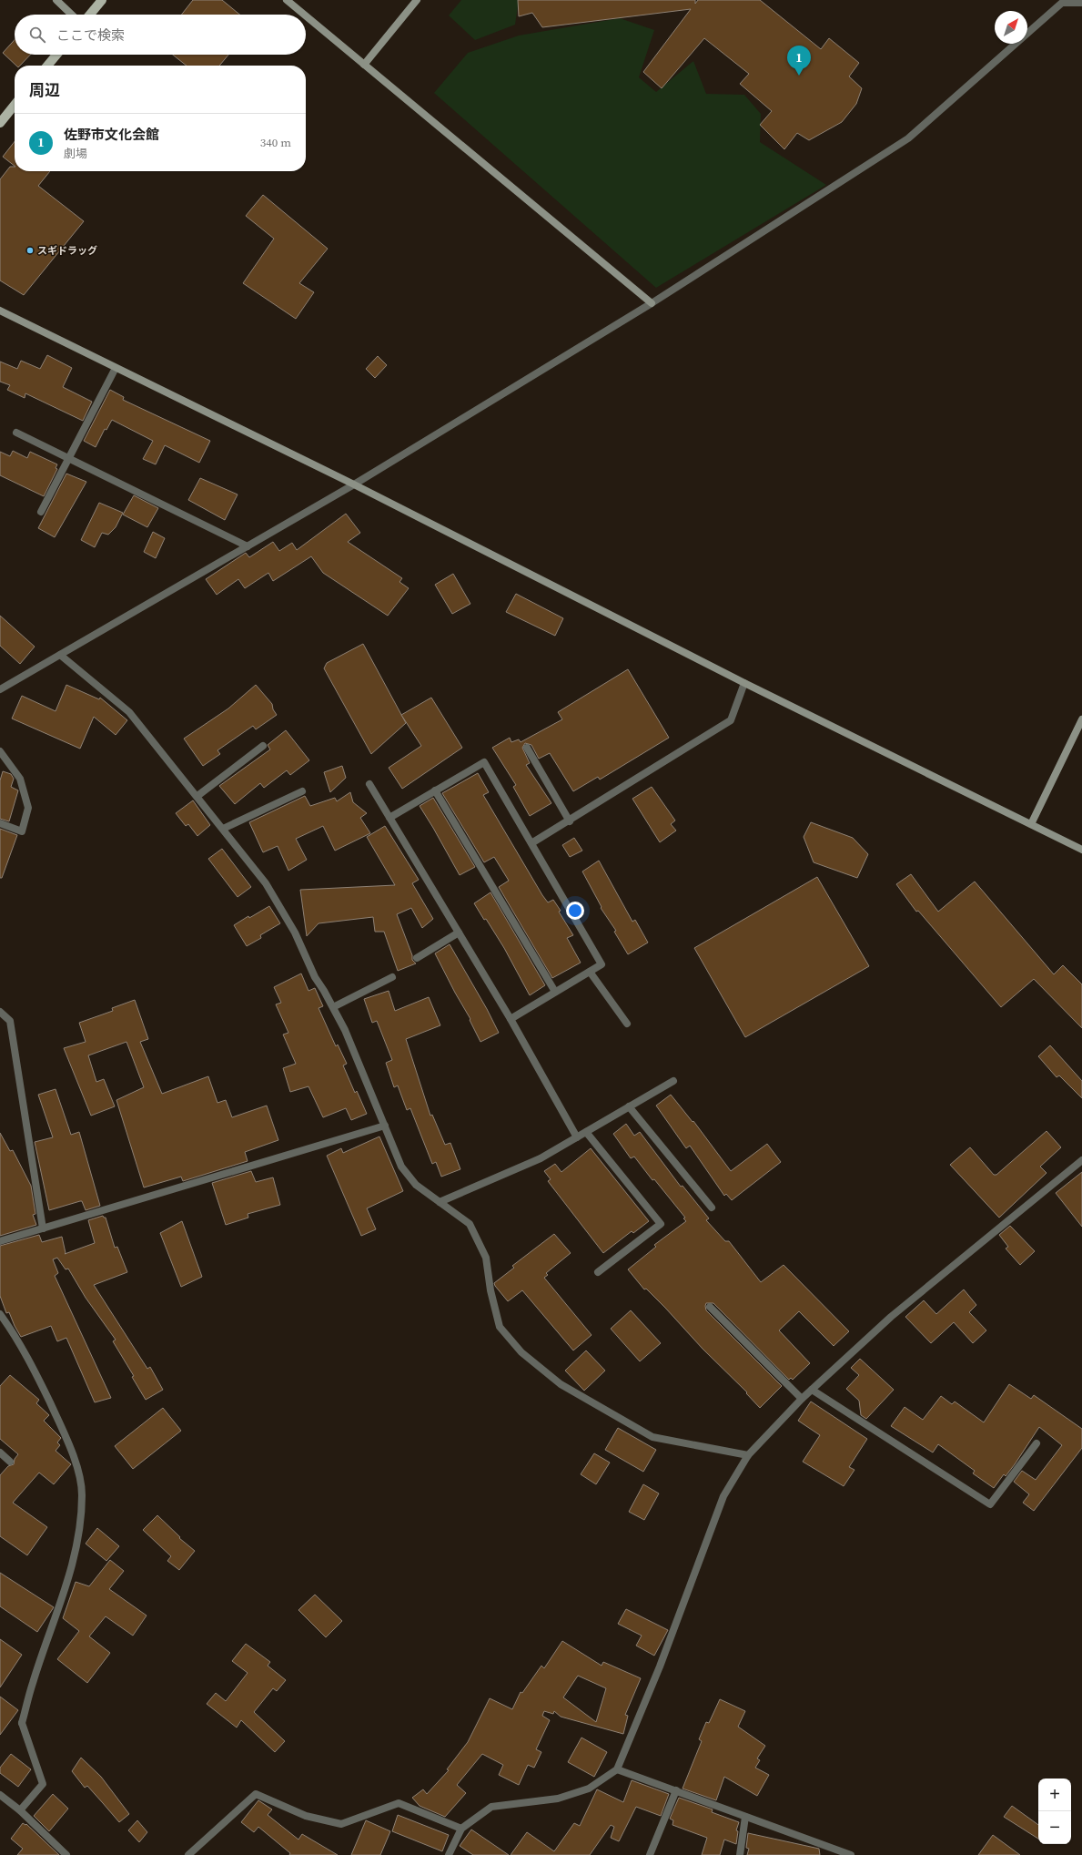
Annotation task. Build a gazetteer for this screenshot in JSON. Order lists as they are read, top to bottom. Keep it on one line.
{"places":["スギドラッグ"],"north":"top right","page":{"search":"ここで検索","pins":"1","heading":"周辺","list":[{"mark":"1","name":"佐野市文化会館","note":"劇場","value":"340 m"}],"map_buttons":["+","−"]}}
